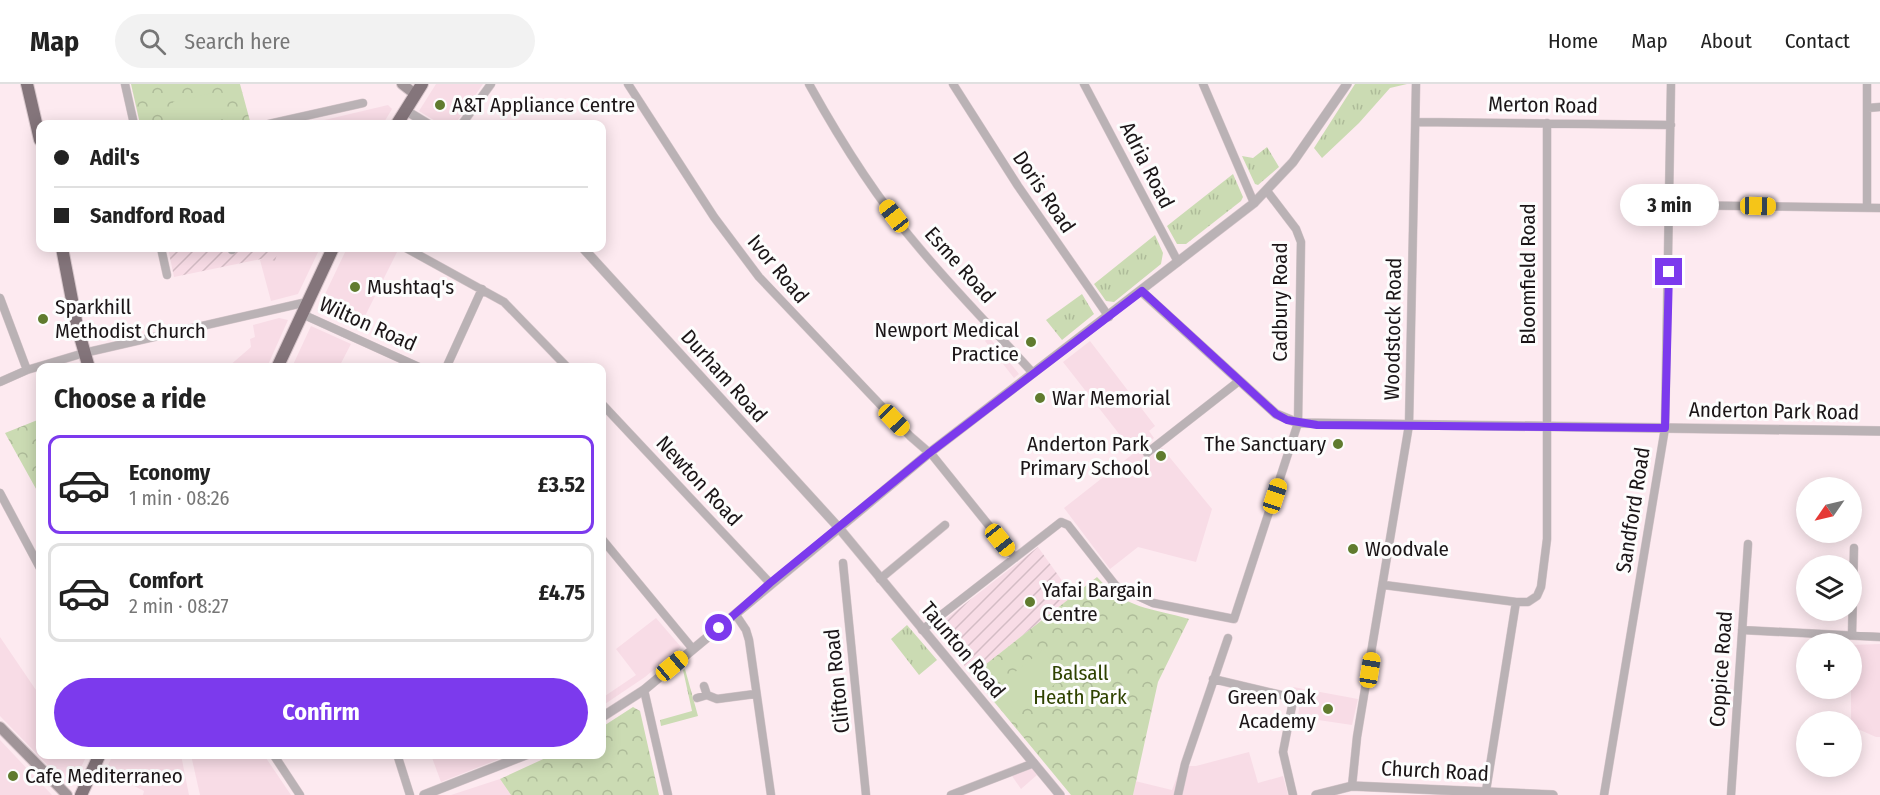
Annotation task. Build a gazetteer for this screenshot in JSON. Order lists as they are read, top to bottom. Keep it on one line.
{"streets":{"street":["Merton Road","Adria Road","Doris Road","Esme Road","Ivor Road","Bloomfield Road","Cadbury Road","Wilton Road","Woodstock Road","Durham Road","Anderton Park Road","Newton Road","Sandford Road","Taunton Road","Coppice Road","Clifton Road","Church Road"]},"crossings":[["Merton Road","Bloomfield Road"],["Merton Road","Woodstock Road"],["Merton Road","Sandford Road"],["Ivor Road","Cadbury Road"],["Bloomfield Road","Anderton Park Road"],["Cadbury Road","Anderton Park Road"],["Woodstock Road","Anderton Park Road"],["Woodstock Road","Church Road"],["Durham Road","Taunton Road"],["Anderton Park Road","Sandford Road"]],"parks":["Balsall Heath Park"],"places":["A&T Appliance Centre","Mushtaq's","Sparkhill Methodist Church","Newport Medical Practice","War Memorial","The Sanctuary","Anderton Park Primary School","Woodvale","Yafai Bargain Centre","Green Oak Academy","Cafe Mediterraneo"],"north":"bottom left","page":{"header":"Map","search":"Search here","nav":["Home","Map","About","Contact"],"banner":["Adil's","Sandford Road"],"bubble":"3 min","heading":"Choose a ride","list":[{"name":"Economy","note":"1 min · 08:26","value":"£3.52"},{"name":"Comfort","note":"2 min · 08:27","value":"£4.75"}],"map_buttons":["+","−"],"buttons":"Confirm"}}
